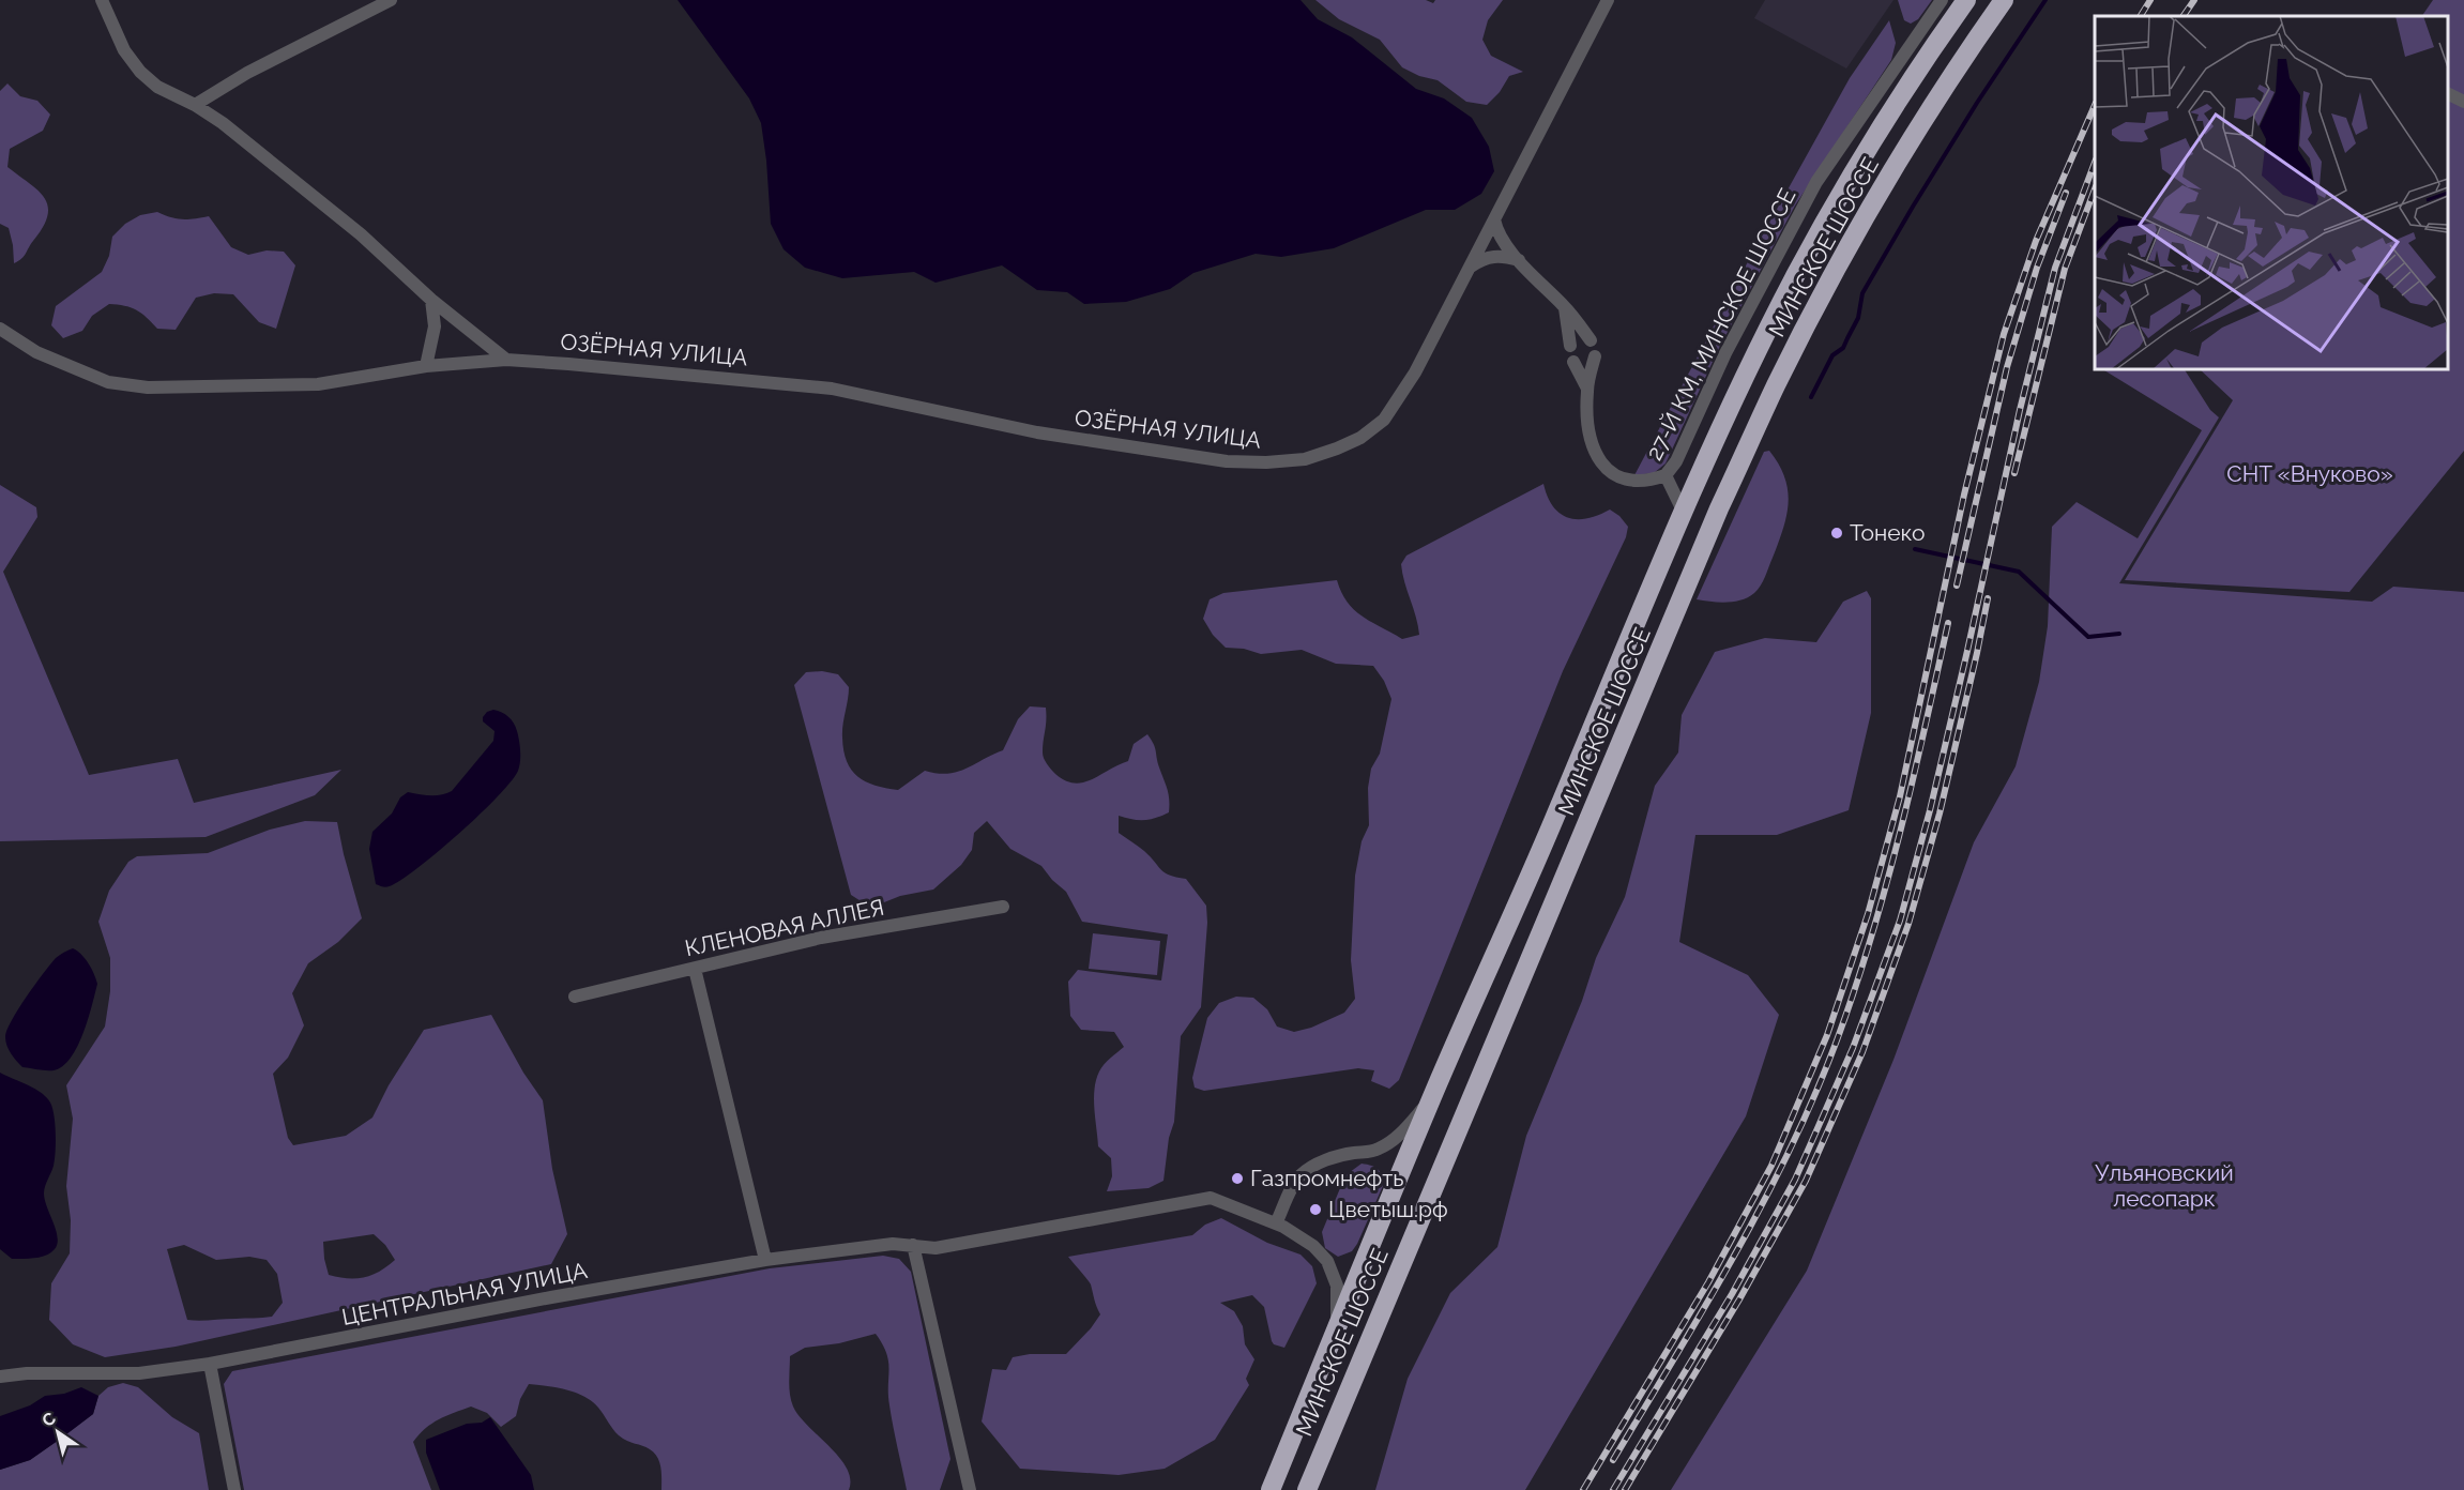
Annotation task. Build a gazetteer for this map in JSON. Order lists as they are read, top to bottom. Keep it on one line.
{"streets":{"highway":["МИНСКОЕ ШОССЕ"],"street":["27-Й КМ, МИНСКОЕ ШОССЕ","ОЗЁРНАЯ УЛИЦА","КЛЕНОВАЯ АЛЛЕЯ","ЦЕНТРАЛЬНАЯ УЛИЦА"]},"crossings":[["МИНСКОЕ ШОССЕ","27-Й КМ, МИНСКОЕ ШОССЕ"]],"parks":["СНТ «Внуково»","Ульяновский лесопарк"],"places":["Тонеко","Газпромнефть","Цветыш.рф"],"north":"top left"}
